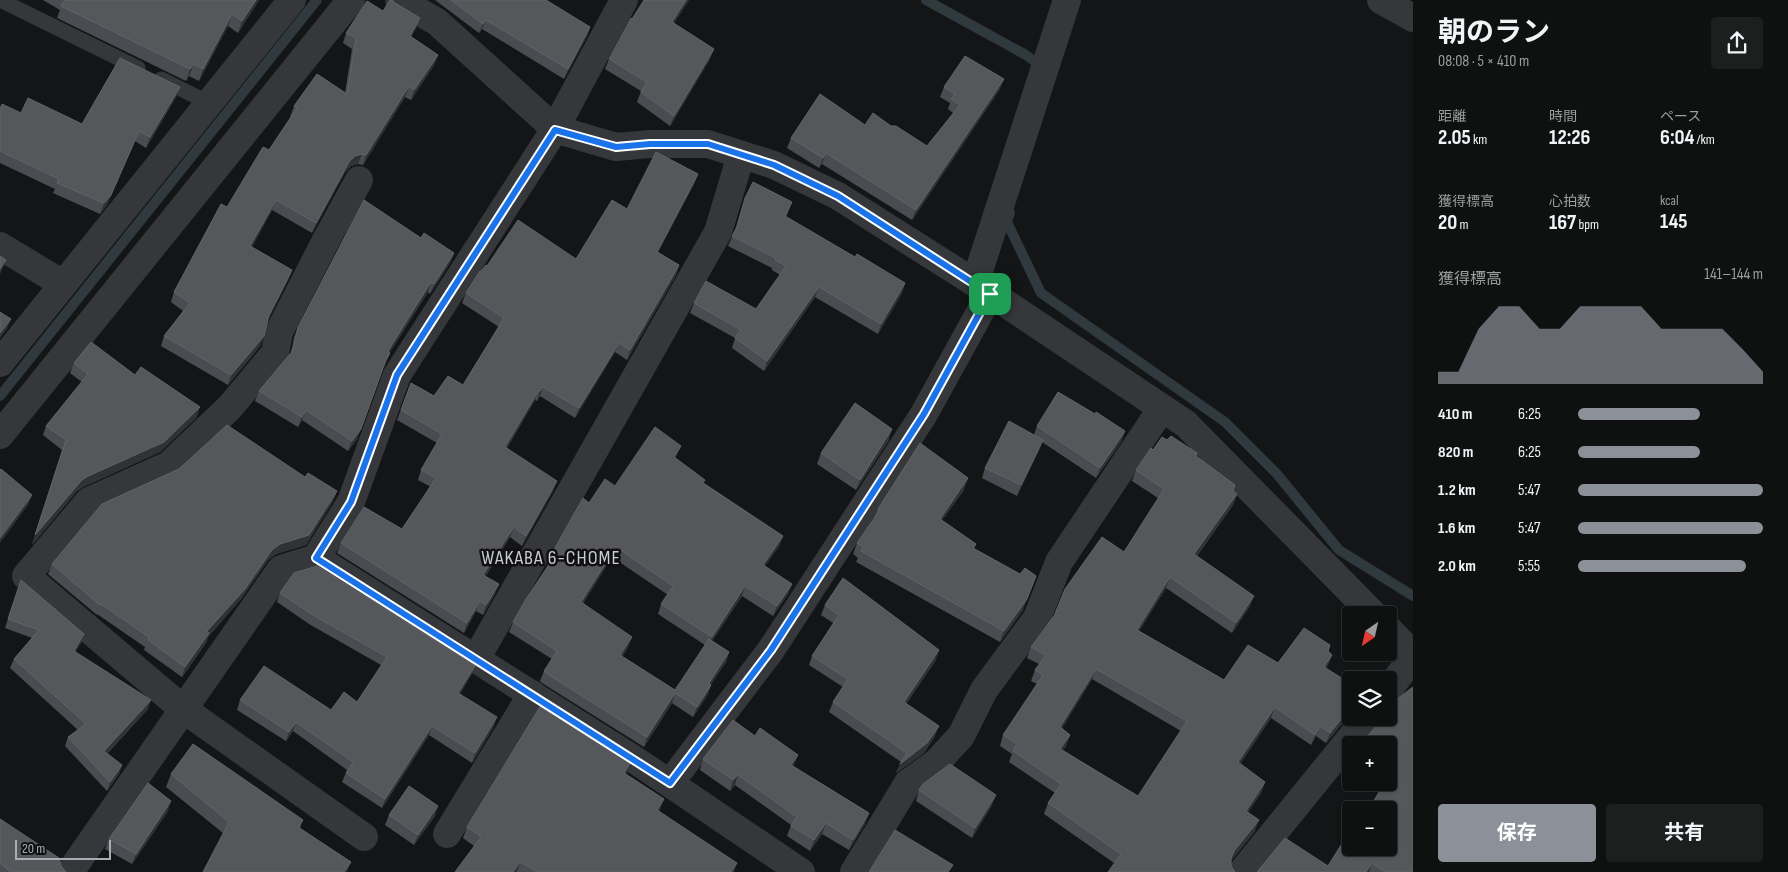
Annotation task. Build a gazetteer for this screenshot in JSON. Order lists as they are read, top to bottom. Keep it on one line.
{"districts":["WAKABA 6-CHOME"],"scale_bar":"20 m","north":"bottom left","page":{"heading":["朝のラン","08:08 · 5 × 410 m"],"stats":[["距離","2.05 km"],["時間","12:26"],["ペース","6:04 /km"],["獲得標高","20 m"],["心拍数","167 bpm"],["kcal","145"]],"chart":["獲得標高","141–144 m"],"list":[{"name":"410 m","note":"6:25"},{"name":"820 m","note":"6:25"},{"name":"1.2 km","note":"5:47"},{"name":"1.6 km","note":"5:47"},{"name":"2.0 km","note":"5:55"}],"map_buttons":["+","−"],"buttons":["保存","共有"],"scale":"20 m"}}
